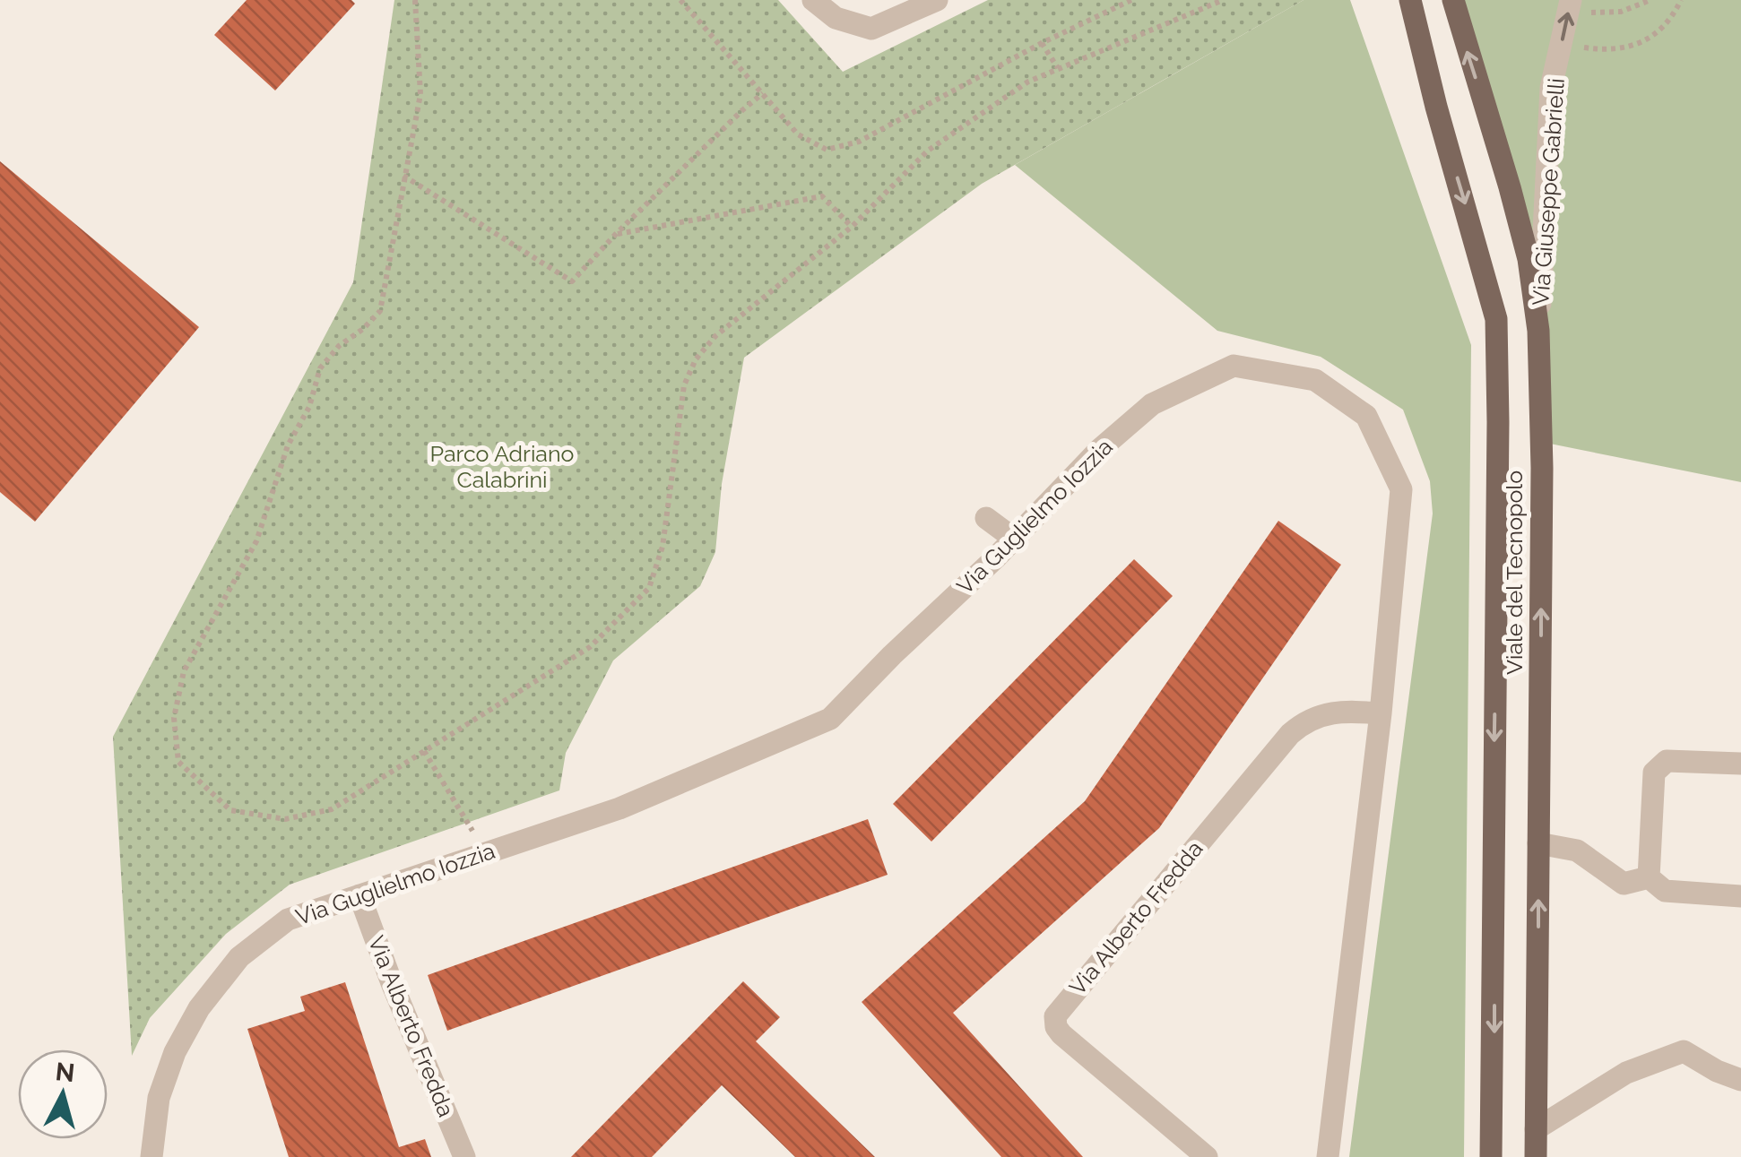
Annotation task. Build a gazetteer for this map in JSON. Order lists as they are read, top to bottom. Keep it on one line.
{"streets":{"main road":["Viale del Tecnopolo"],"street":["Via Giuseppe Gabrielli","Via Guglielmo Iozzia","Via Alberto Fredda"]},"crossings":[["Via Giuseppe Gabrielli","Viale del Tecnopolo"],["Via Guglielmo Iozzia","Via Alberto Fredda"]],"parks":["Parco Adriano Calabrini"],"north":"top"}
